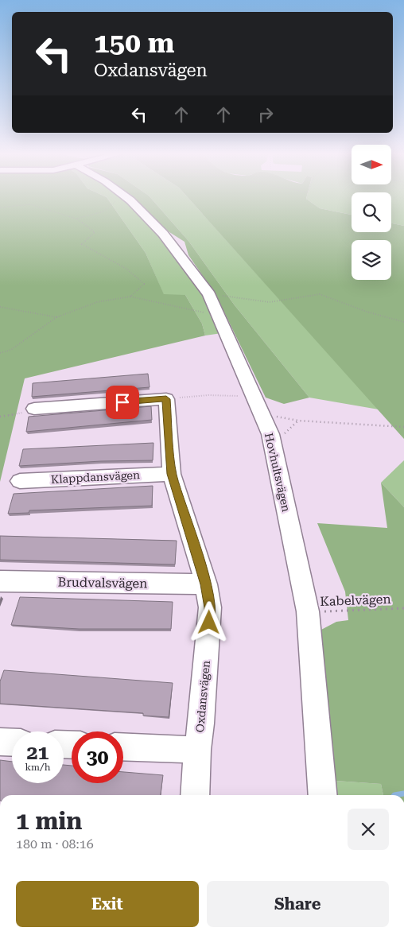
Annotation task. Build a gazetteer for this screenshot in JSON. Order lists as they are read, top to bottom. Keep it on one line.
{"streets":{"street":["Hovhultsvägen","Klappdansvägen","Brudvalsvägen","Oxdansvägen"],"path":["Kabelvägen"]},"crossings":[["Hovhultsvägen","Kabelvägen"],["Klappdansvägen","Oxdansvägen"],["Brudvalsvägen","Oxdansvägen"]],"north":"right","page":{"turn":["150 m","Oxdansvägen"],"speed":"21 km/h","limit":"30","heading":["1 min","180 m · 08:16"],"buttons":["Exit","Share"]}}
